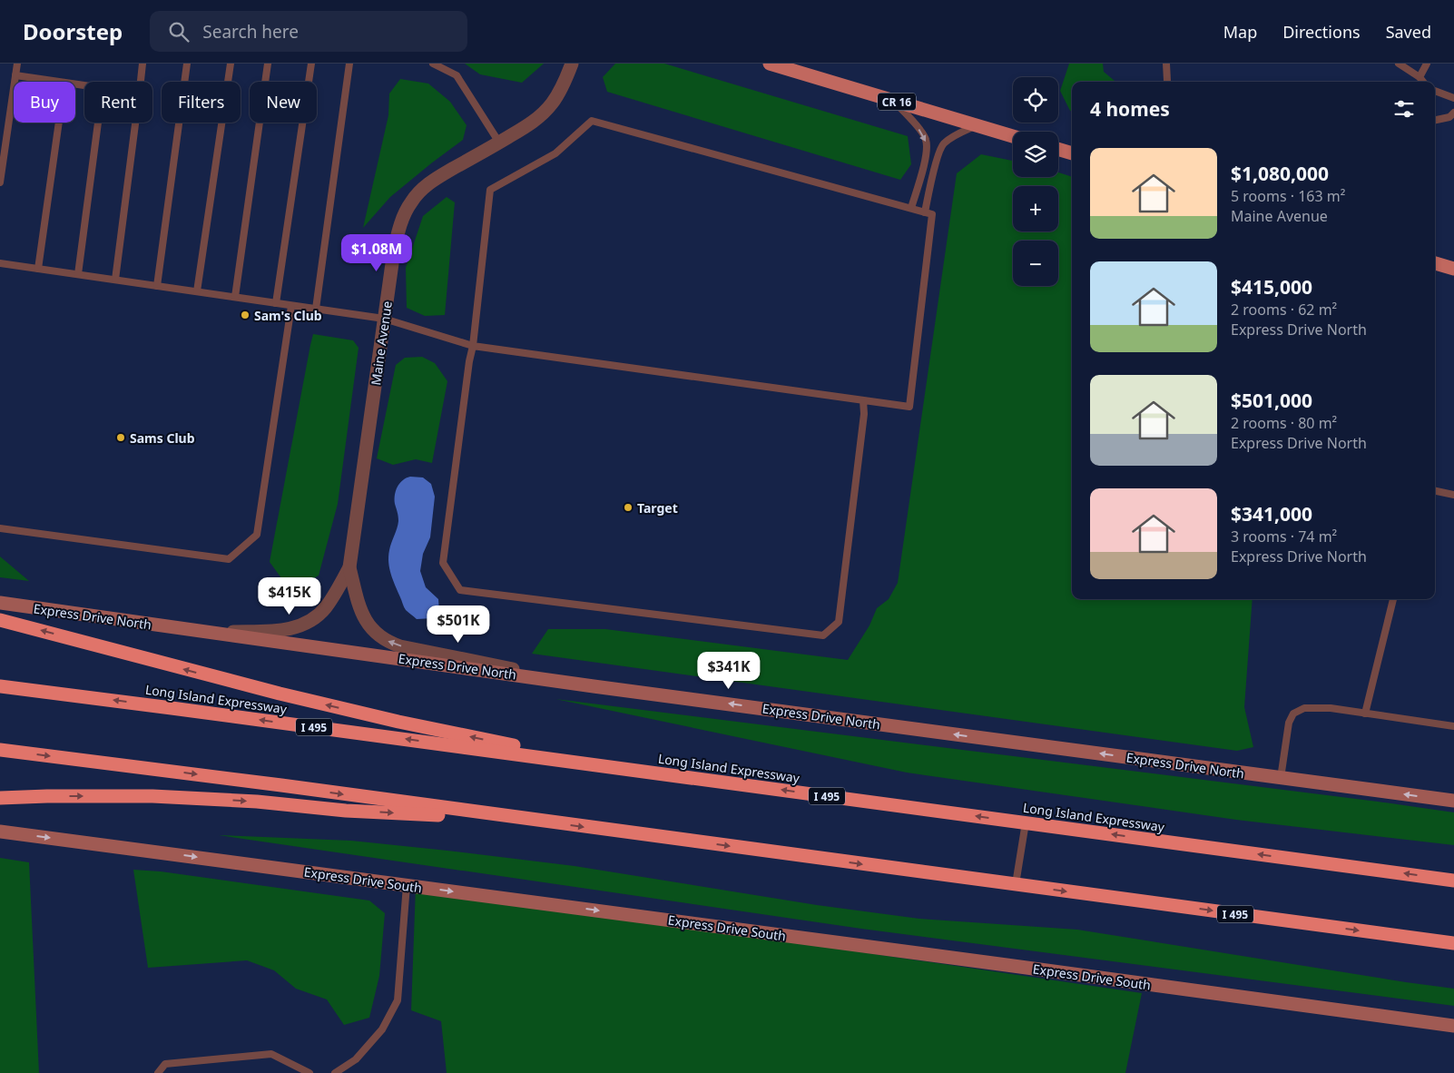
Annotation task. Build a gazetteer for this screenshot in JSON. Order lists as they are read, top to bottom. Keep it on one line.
{"streets":{"highway":["Long Island Expressway","I 495"],"main road":["CR 16","Express Drive North","Express Drive South"],"street":["Maine Avenue"]},"one_way":["Express Drive North","Express Drive South"],"places":["Sam's Club","Sams Club","Target"],"page":{"header":"Doorstep","search":"Search here","nav":["Map","Directions","Saved"],"map_buttons":["+","−"],"chip":["Buy","Rent","Filters","New"],"heading":"4 homes","list":[{"name":"$1,080,000","note":"5 rooms · 163 m² · Maine Avenue"},{"name":"$415,000","note":"2 rooms · 62 m² · Express Drive North"},{"name":"$501,000","note":"2 rooms · 80 m² · Express Drive North"},{"name":"$341,000","note":"3 rooms · 74 m² · Express Drive North"}],"price":["$1.08M","$415K","$501K","$341K"]}}
